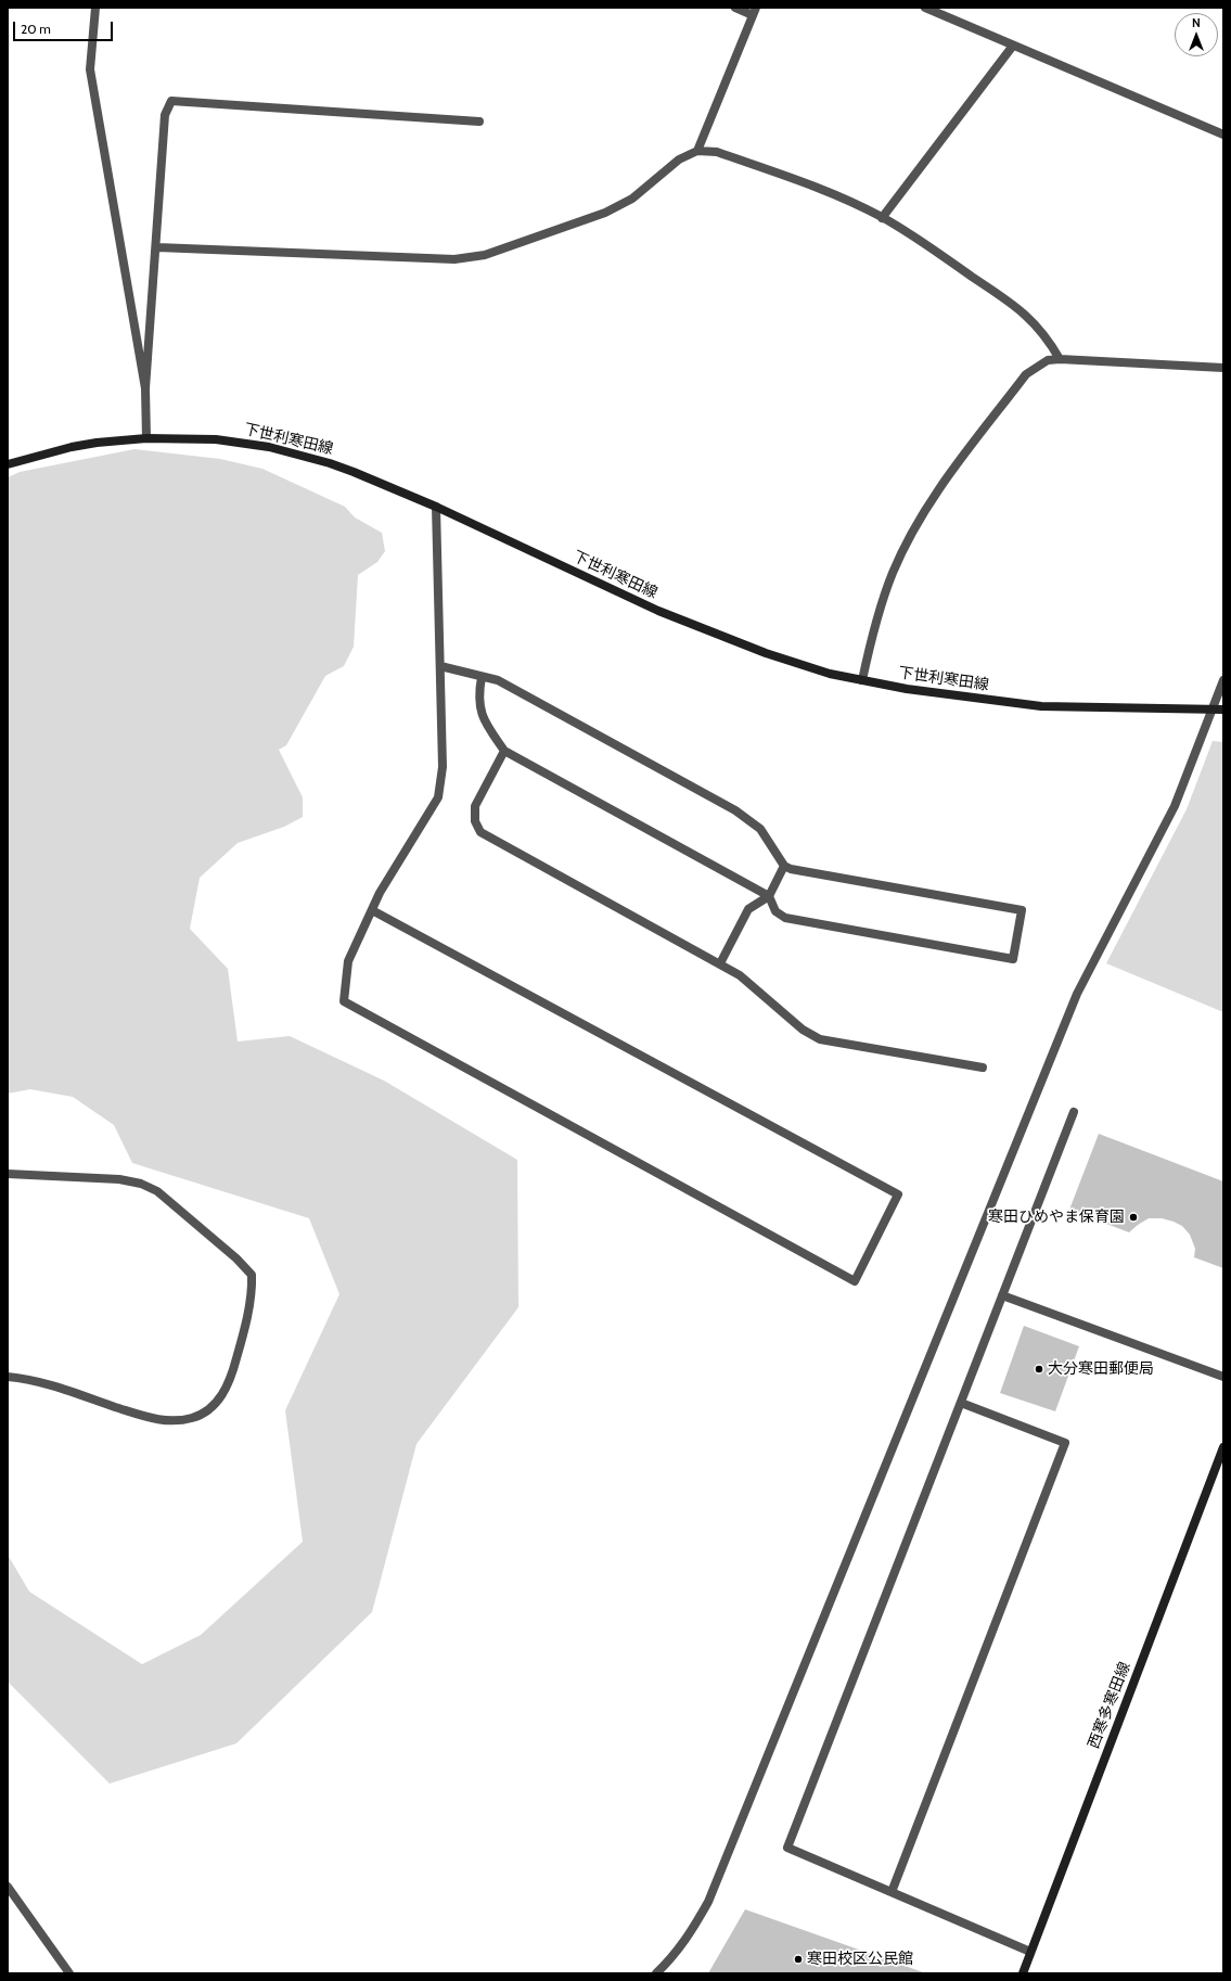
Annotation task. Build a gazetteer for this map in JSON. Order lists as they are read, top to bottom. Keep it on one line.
{"streets":{"main road":["下世利寒田線","西寒多寒田線"]},"places":["寒田ひめやま保育園","大分寒田郵便局","寒田校区公民館"],"scale_bar":"20 m","north":"top"}
